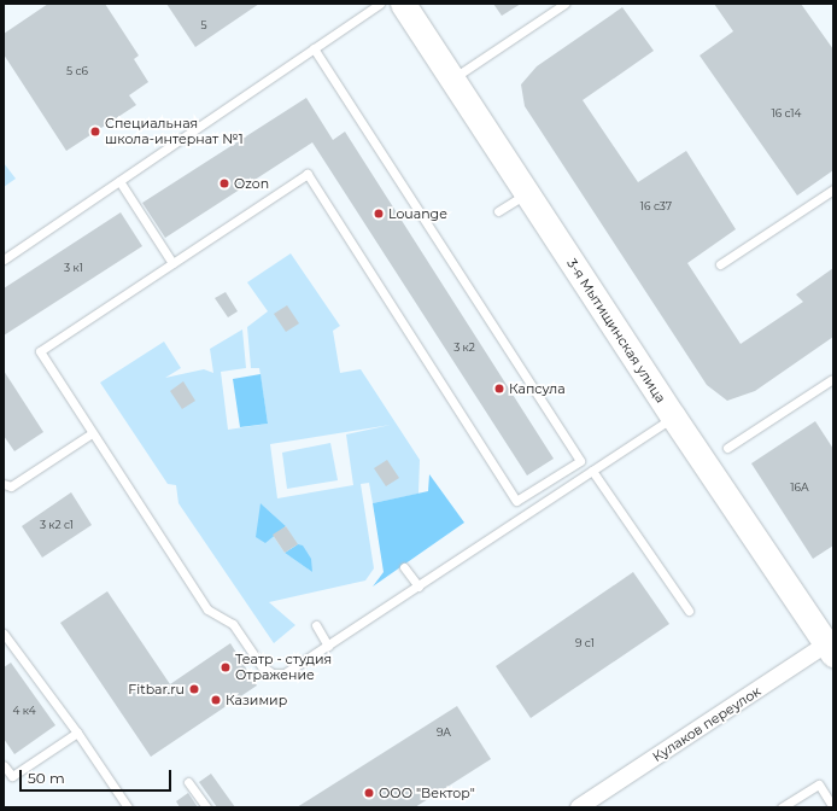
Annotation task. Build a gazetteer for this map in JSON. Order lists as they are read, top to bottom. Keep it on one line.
{"streets":{"street":["3-я Мытищинская улица","Кулаков переулок"]},"crossings":[["3-я Мытищинская улица","Кулаков переулок"]],"places":["Специальная школа-интернат №1","Ozon","Louange","Капсула","Театр - студия Отражение","Fitbar.ru","Казимир","ООО \"Вектор\""],"house_numbers":["5","5 с6","16 с14","16 с37","3 к1","3 к2","16А","3 к2 с1","9 с1","4 к4","9А"],"scale_bar":"50 m"}
